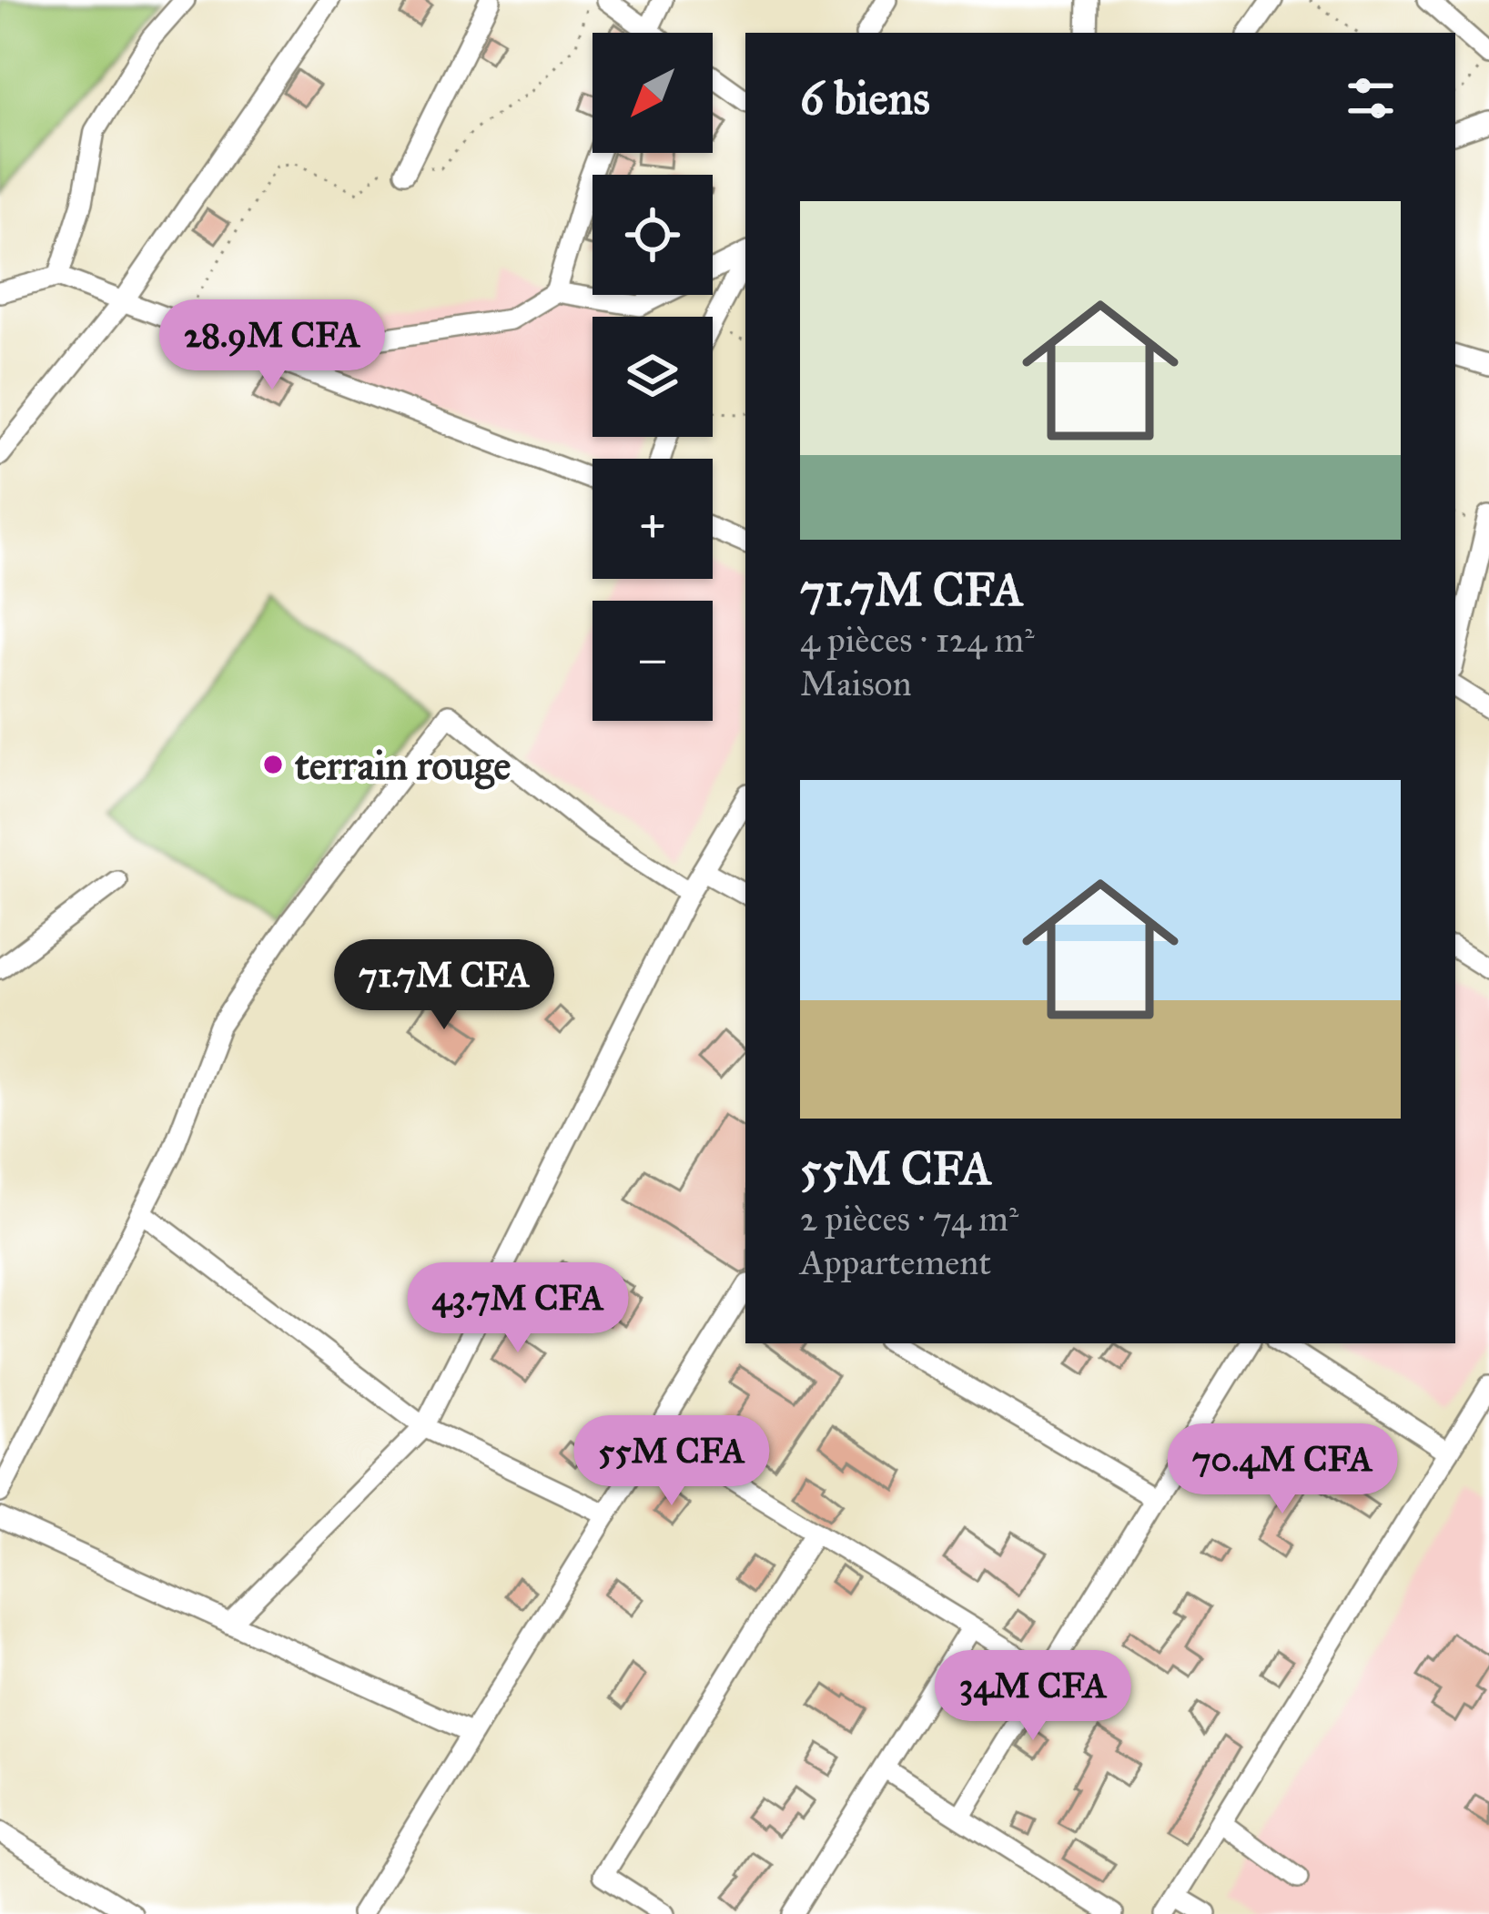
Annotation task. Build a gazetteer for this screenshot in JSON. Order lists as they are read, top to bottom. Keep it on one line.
{"places":["terrain rouge"],"north":"bottom left","page":{"map_buttons":["+","−"],"heading":"6 biens","list":[{"name":"71.7M CFA","note":"4 pièces · 124 m² · Maison"},{"name":"55M CFA","note":"2 pièces · 74 m² · Appartement"}],"price":["28.9M CFA","71.7M CFA","43.7M CFA","55M CFA","70.4M CFA","34M CFA"]}}
